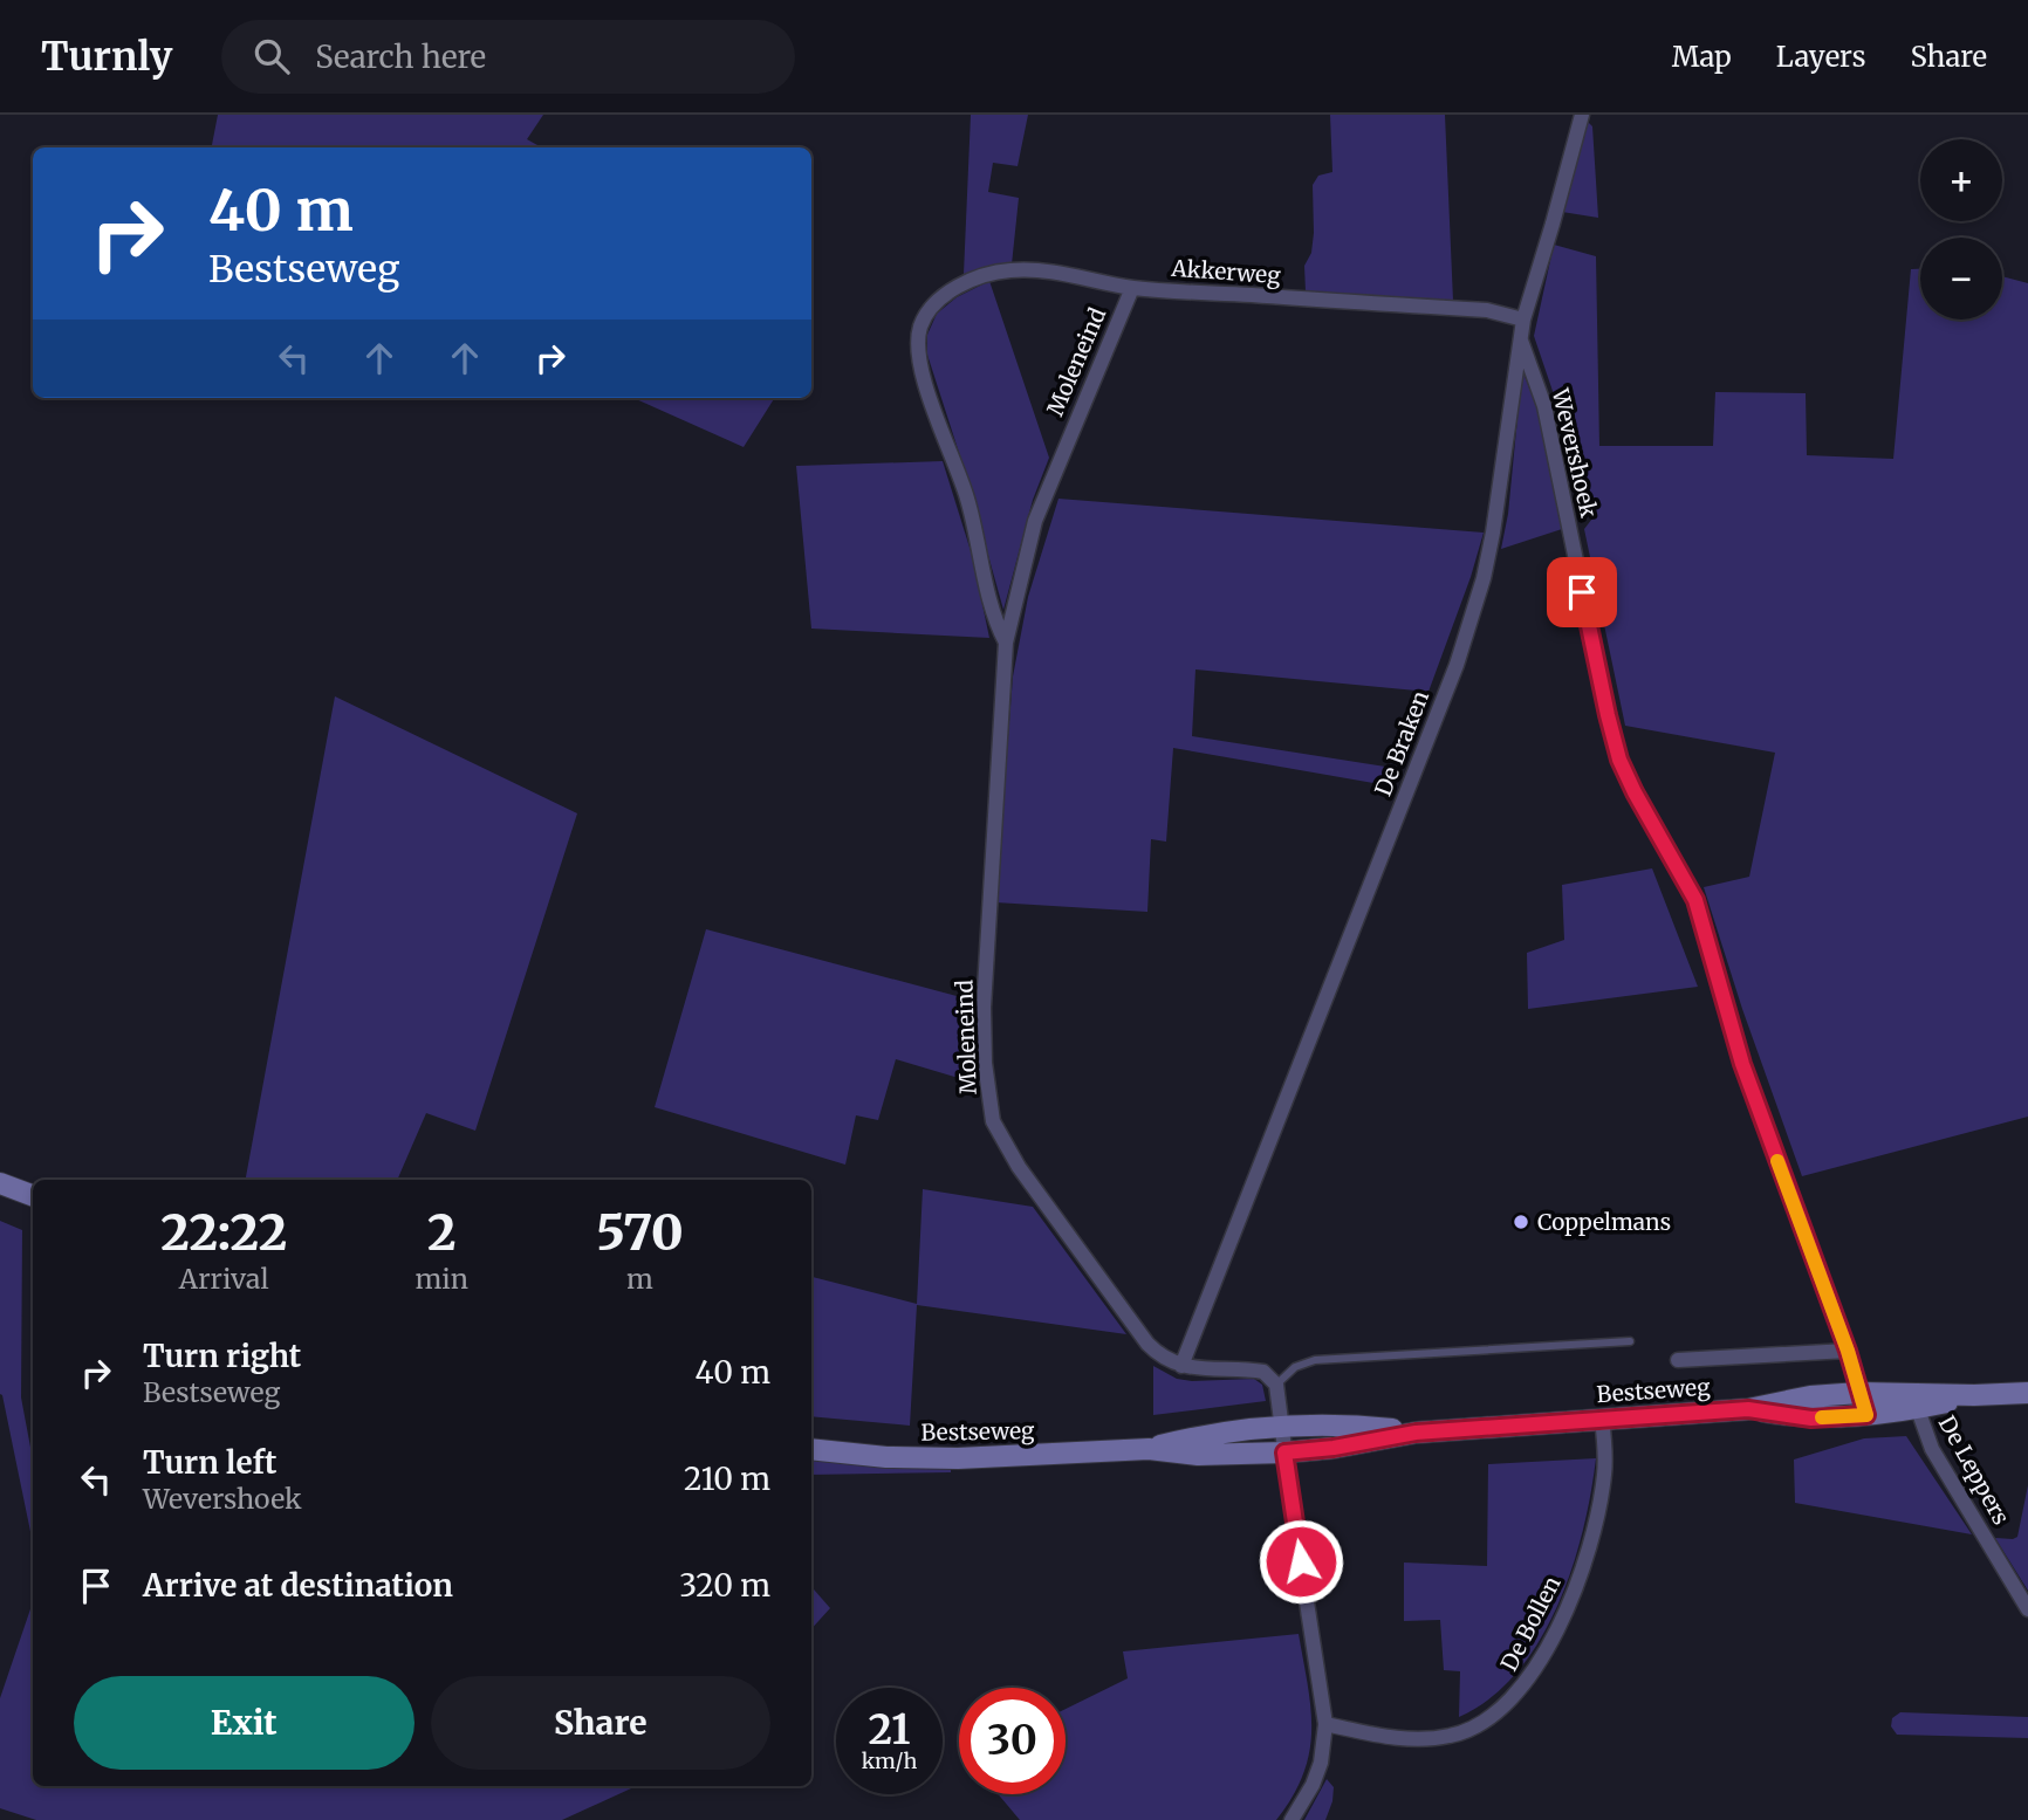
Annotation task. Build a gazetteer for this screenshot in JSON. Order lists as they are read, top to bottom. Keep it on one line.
{"streets":{"main road":["Bestseweg"],"street":["Akkerweg","Moleneind","Wevershoek","De Braken","De Leppers","De Bollen"]},"crossings":[["Akkerweg","Moleneind"],["Akkerweg","De Braken"],["Moleneind","De Braken"],["Wevershoek","De Braken"],["Wevershoek","Bestseweg"],["Bestseweg","De Leppers"],["Bestseweg","De Bollen"]],"places":["Coppelmans"],"page":{"header":"Turnly","search":"Search here","nav":["Map","Layers","Share"],"map_buttons":["+","−"],"turn":["40 m","Bestseweg"],"eta":["22:22","Arrival","2","min","570","m"],"list":[{"name":"Turn right","note":"Bestseweg","value":"40 m"},{"name":"Turn left","note":"Wevershoek","value":"210 m"},{"name":"Arrive at destination","value":"320 m"}],"buttons":["Exit","Share"],"speed":"21 km/h","limit":"30"}}
